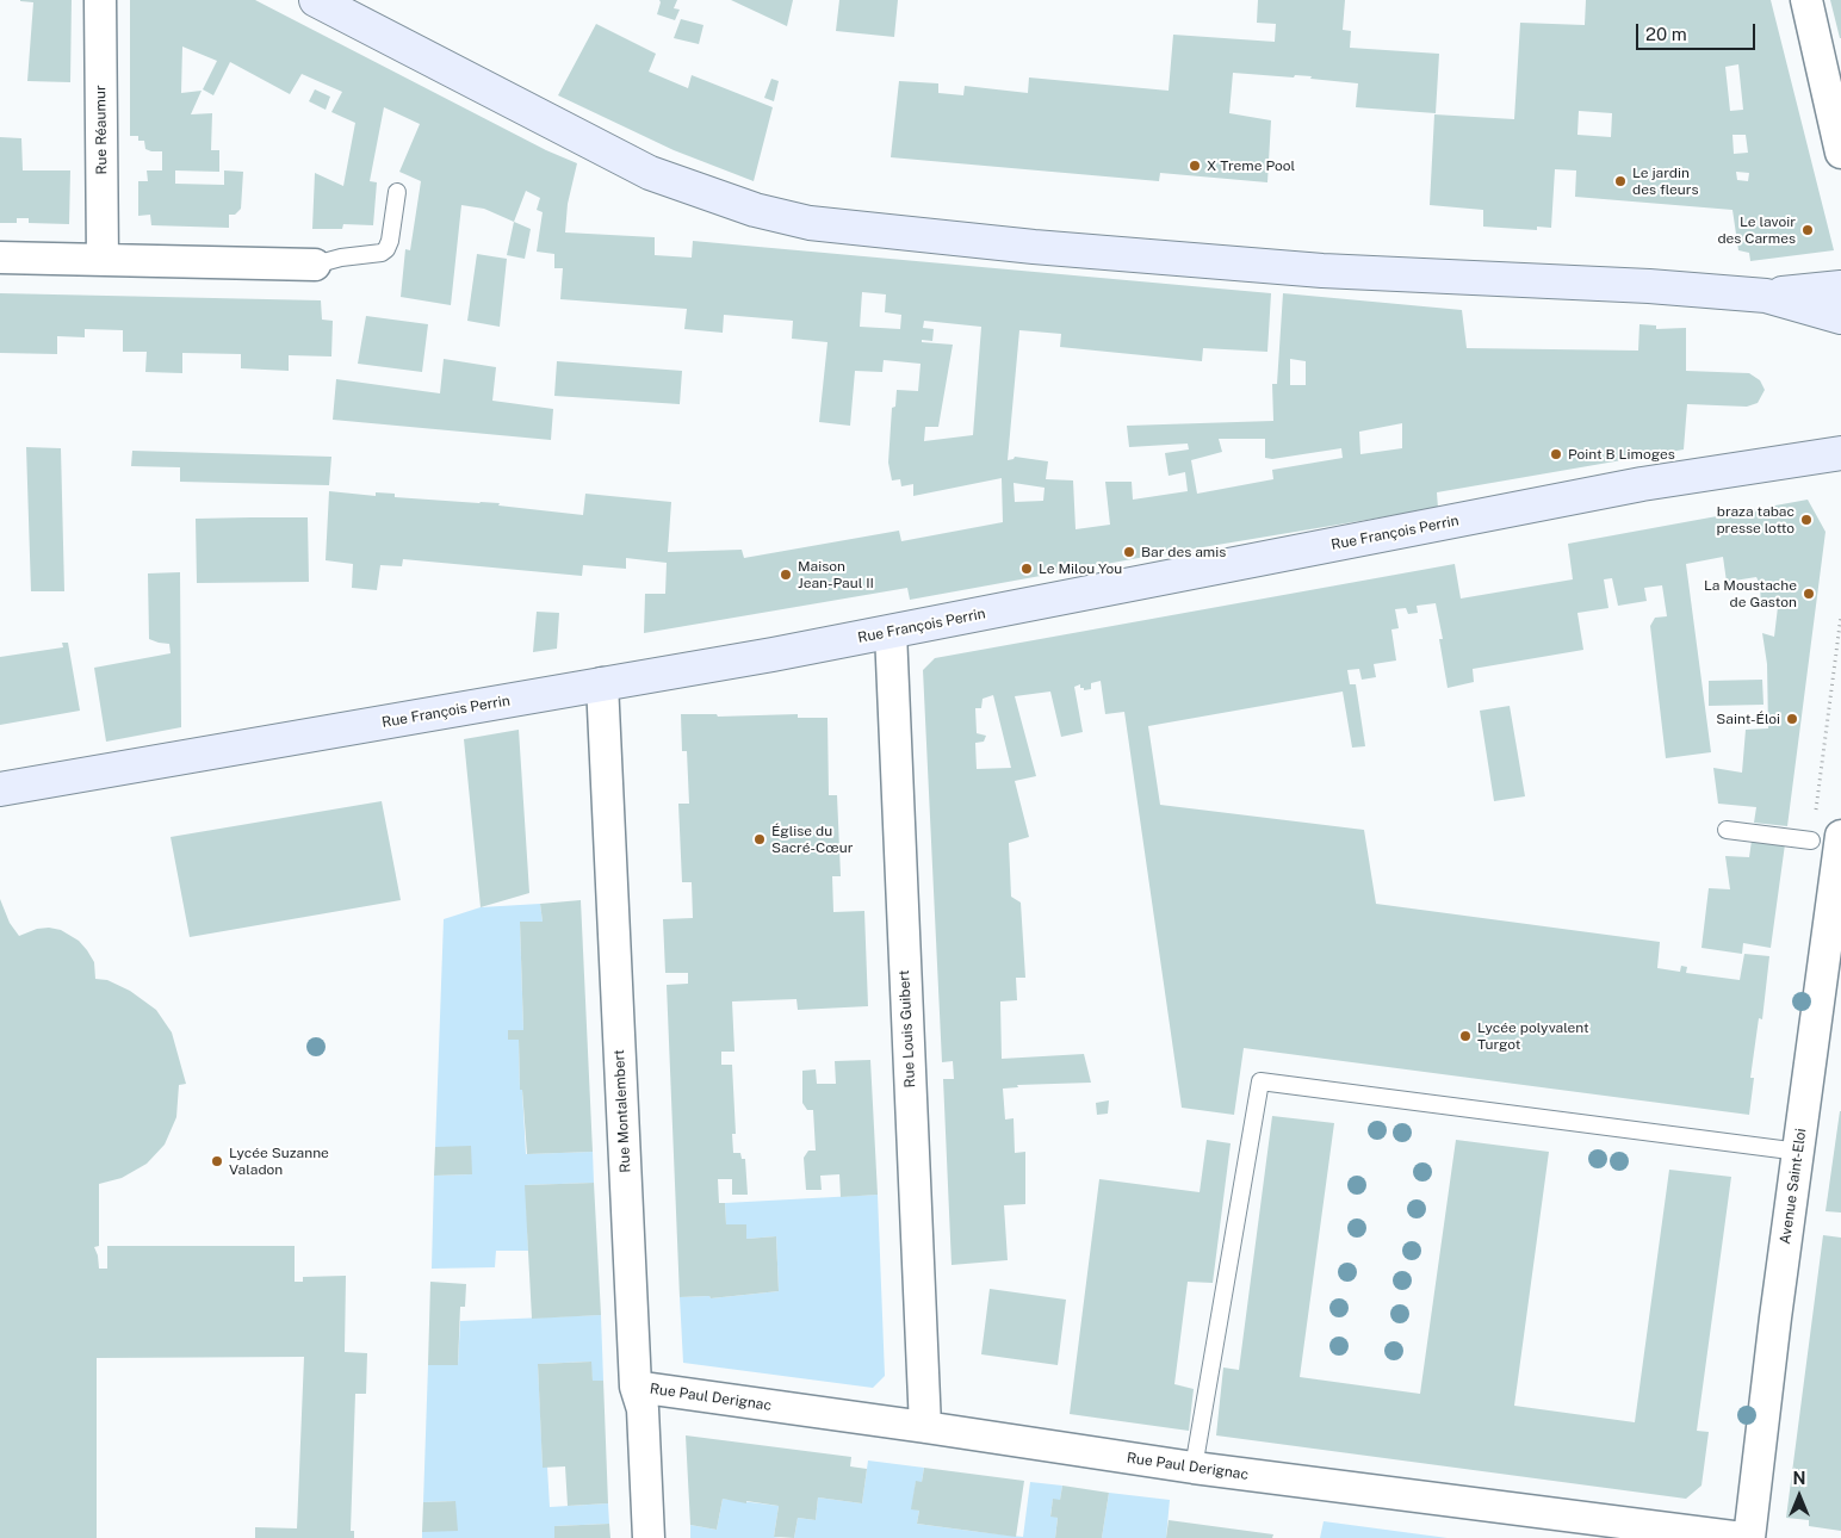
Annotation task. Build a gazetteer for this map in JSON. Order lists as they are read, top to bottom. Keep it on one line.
{"streets":{"main road":["Rue François Perrin"],"street":["Rue Réaumur","Rue Louis Guibert","Rue Montalembert","Avenue Saint-Eloi","Rue Paul Derignac"]},"crossings":[["Rue François Perrin","Rue Louis Guibert"],["Rue François Perrin","Rue Montalembert"],["Rue Louis Guibert","Rue Paul Derignac"],["Rue Montalembert","Rue Paul Derignac"]],"places":["X Treme Pool","Le jardin des fleurs","Le lavoir des Carmes","Point B Limoges","braza tabac presse lotto","Bar des amis","Le Milou You","Maison Jean-Paul II","La Moustache de Gaston","Saint-Éloi","Église du Sacré-Cœur","Lycée polyvalent Turgot","Lycée Suzanne Valadon"],"scale_bar":"20 m","north":"top"}
